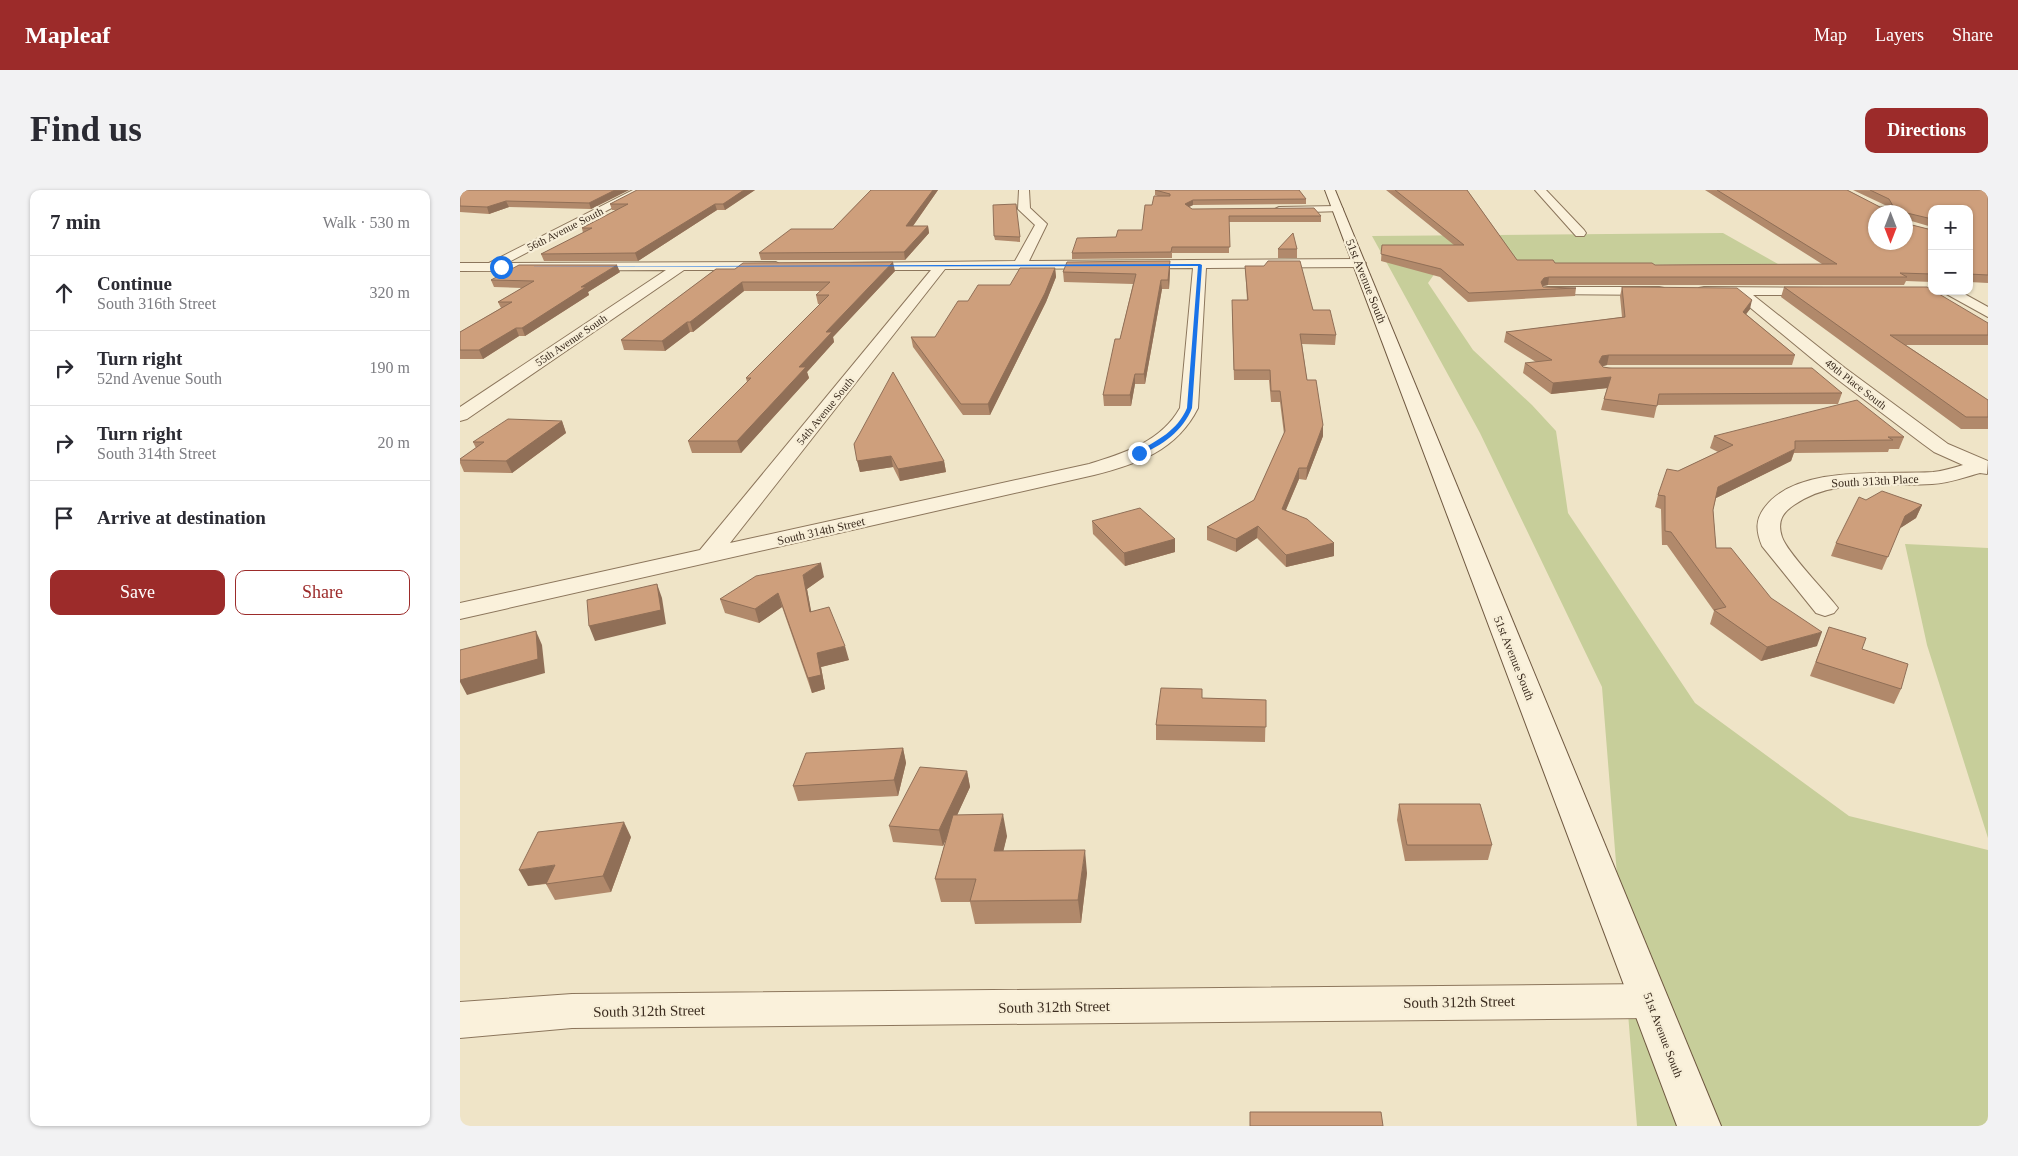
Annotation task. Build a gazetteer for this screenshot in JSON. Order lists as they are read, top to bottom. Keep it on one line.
{"streets":{"street":["56th Avenue South","51st Avenue South","55th Avenue South","49th Place South","54th Avenue South","South 313th Place","South 314th Street","South 312th Street"]},"crossings":[["51st Avenue South","South 312th Street"],["49th Place South","South 313th Place"],["54th Avenue South","South 314th Street"]],"north":"bottom","page":{"header":"Mapleaf","nav":["Map","Layers","Share"],"buttons":["Directions",["Save","Share"]],"title":"Find us","heading":["7 min","Walk · 530 m"],"map_buttons":["+","−"],"list":[["Continue","South 316th Street","320 m"],["Turn right","52nd Avenue South","190 m"],["Turn right","South 314th Street","20 m"],"Arrive at destination"]}}
